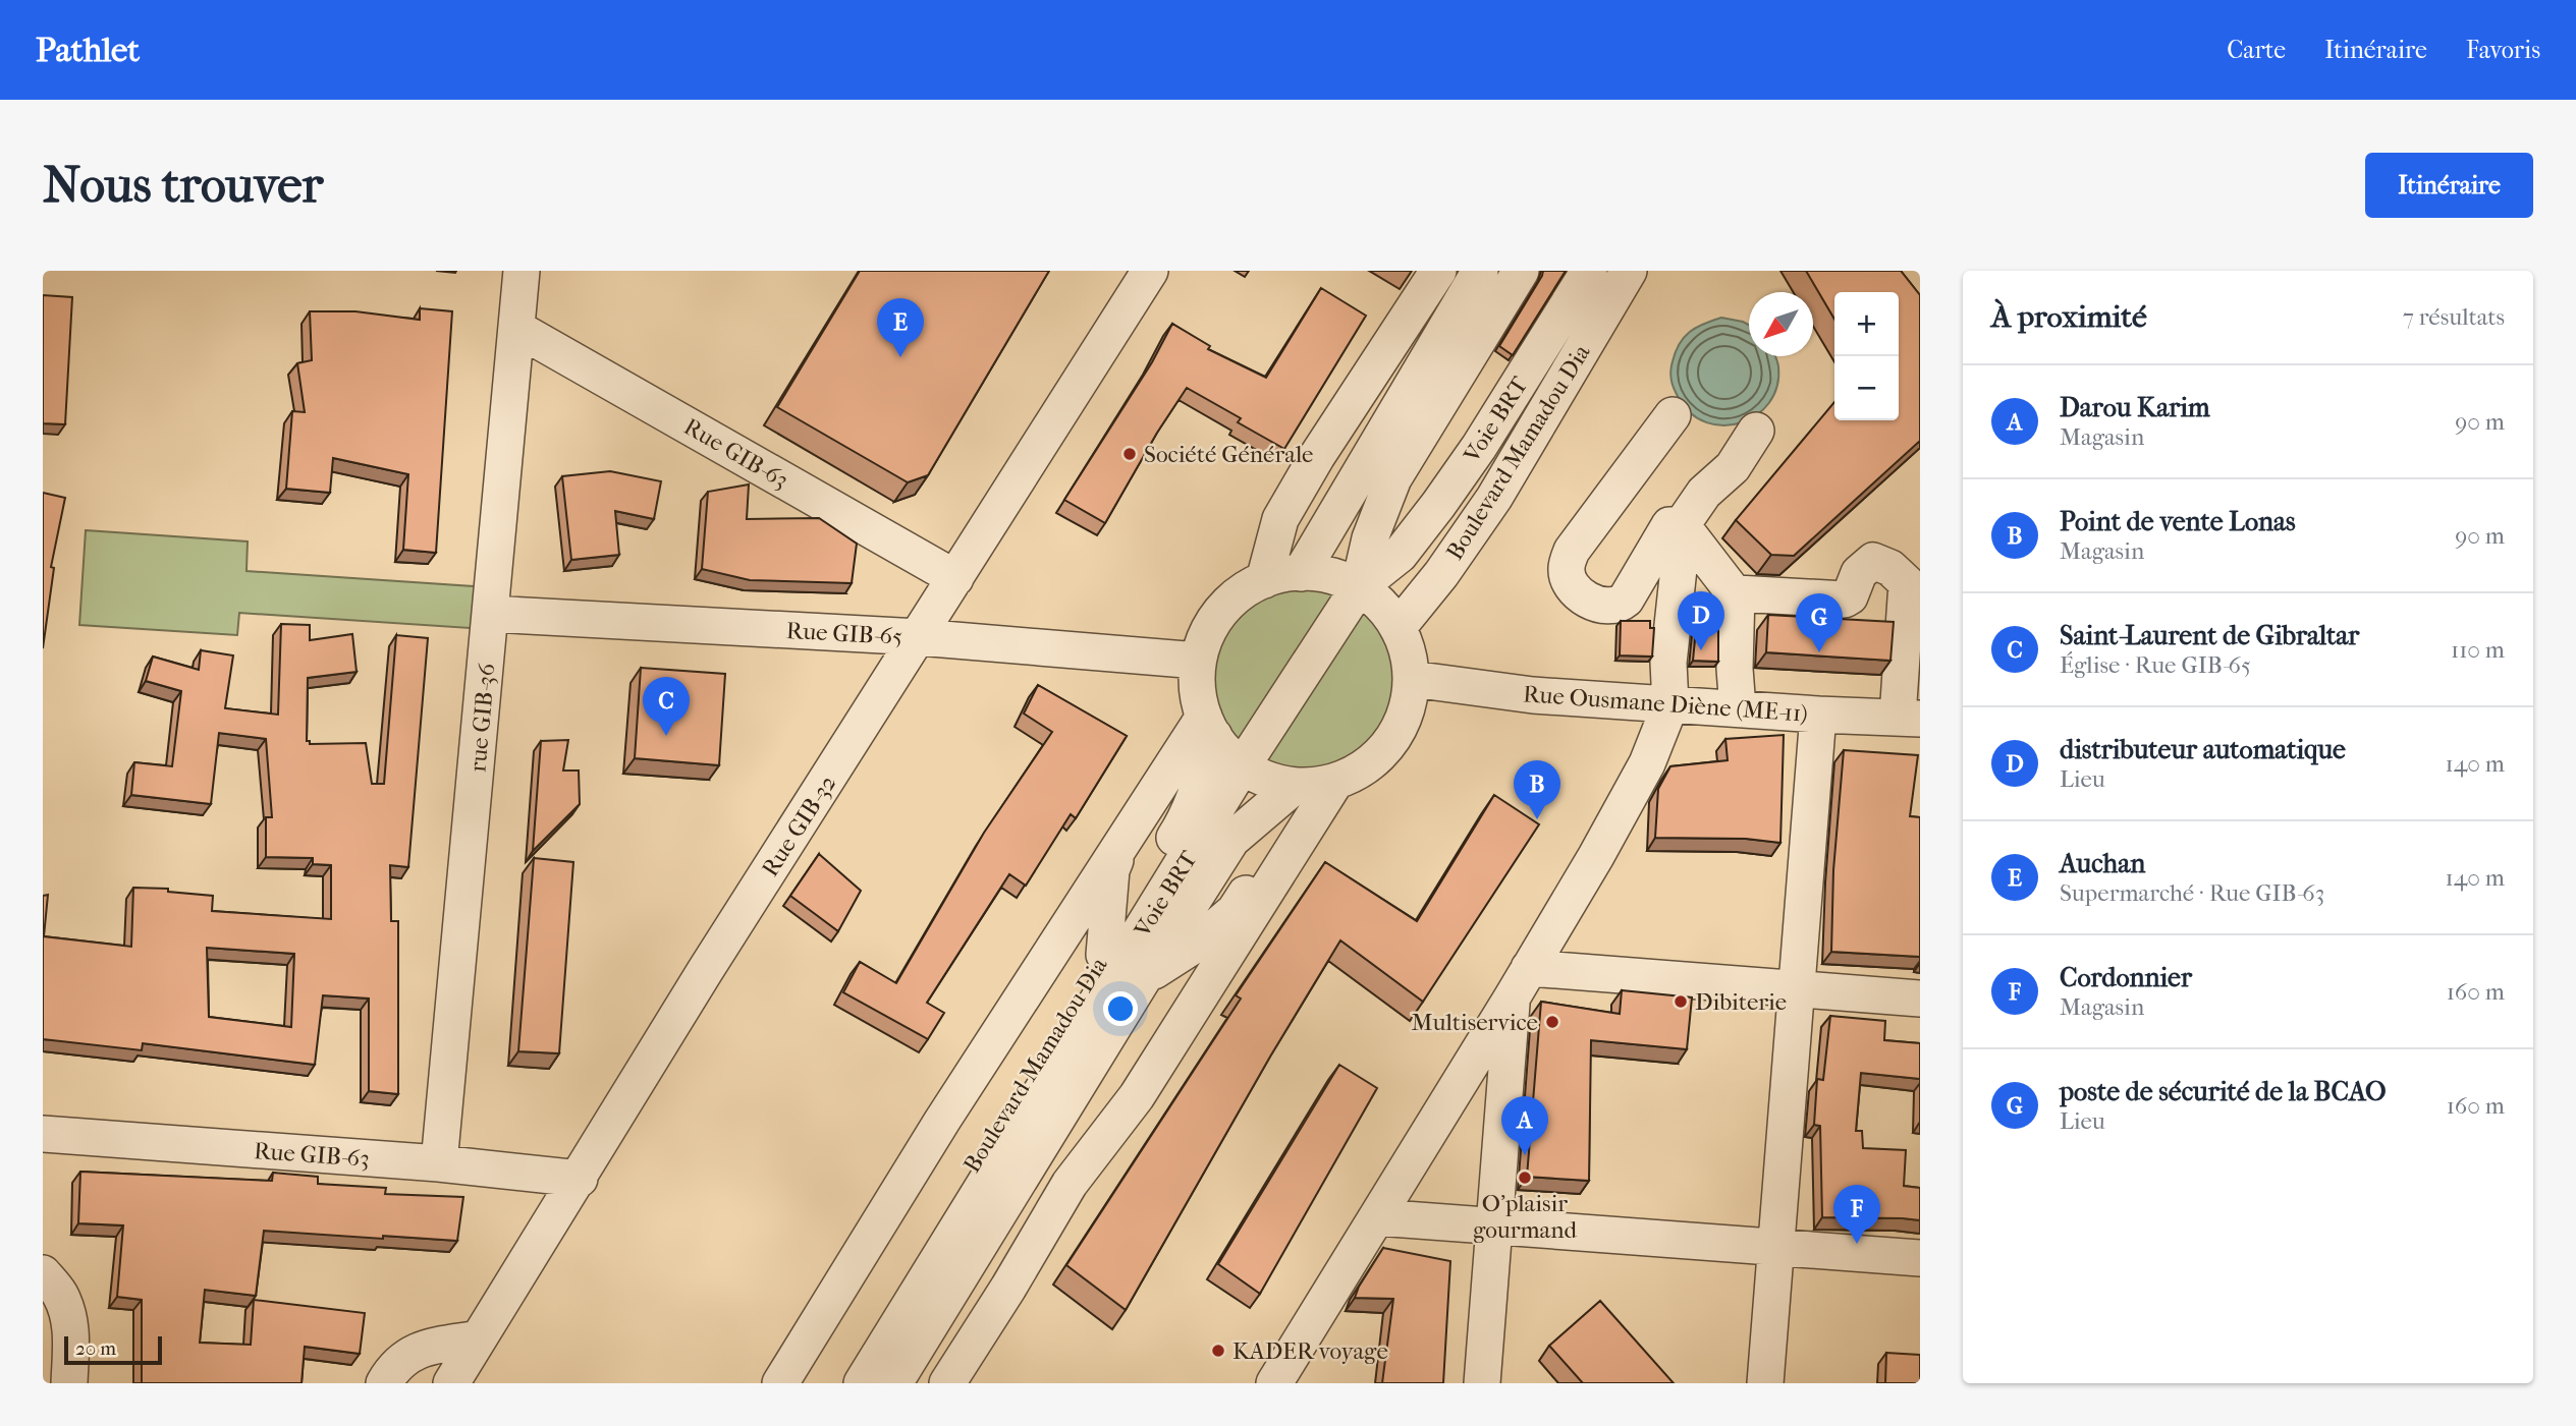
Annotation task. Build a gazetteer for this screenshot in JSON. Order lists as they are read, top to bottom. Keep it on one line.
{"streets":{"street":["Voie BRT","Boulevard Mamadou Dia","Rue GIB-63","Rue GIB-65","Rue Ousmane Diène (ME-11)","rue GIB-36","Rue GIB-32"]},"crossings":[["Boulevard Mamadou Dia","Rue Ousmane Diène (ME-11)"],["Rue GIB-63","rue GIB-36"],["Rue GIB-63","Rue GIB-32"],["Rue GIB-65","rue GIB-36"],["Rue GIB-65","Rue GIB-32"]],"places":["Société Générale","Dibiterie","Multiservice","O'plaisir gourmand","KADER voyage"],"scale_bar":"20 m","north":"bottom left","page":{"header":"Pathlet","nav":["Carte","Itinéraire","Favoris"],"buttons":"Itinéraire","title":"Nous trouver","heading":["À proximité","7 résultats"],"map_buttons":["+","−"],"pins":["E","D","G","C","B","A","F"],"list":[{"mark":"A","name":"Darou Karim","note":"Magasin","value":"90 m"},{"mark":"B","name":"Point de vente Lonas","note":"Magasin","value":"90 m"},{"mark":"C","name":"Saint-Laurent de Gibraltar","note":"Église · Rue GIB-65","value":"110 m"},{"mark":"D","name":"distributeur automatique","note":"Lieu","value":"140 m"},{"mark":"E","name":"Auchan","note":"Supermarché · Rue GIB-63","value":"140 m"},{"mark":"F","name":"Cordonnier","note":"Magasin","value":"160 m"},{"mark":"G","name":"poste de sécurité de la BCAO","note":"Lieu","value":"160 m"}],"scale":"20 m"}}
